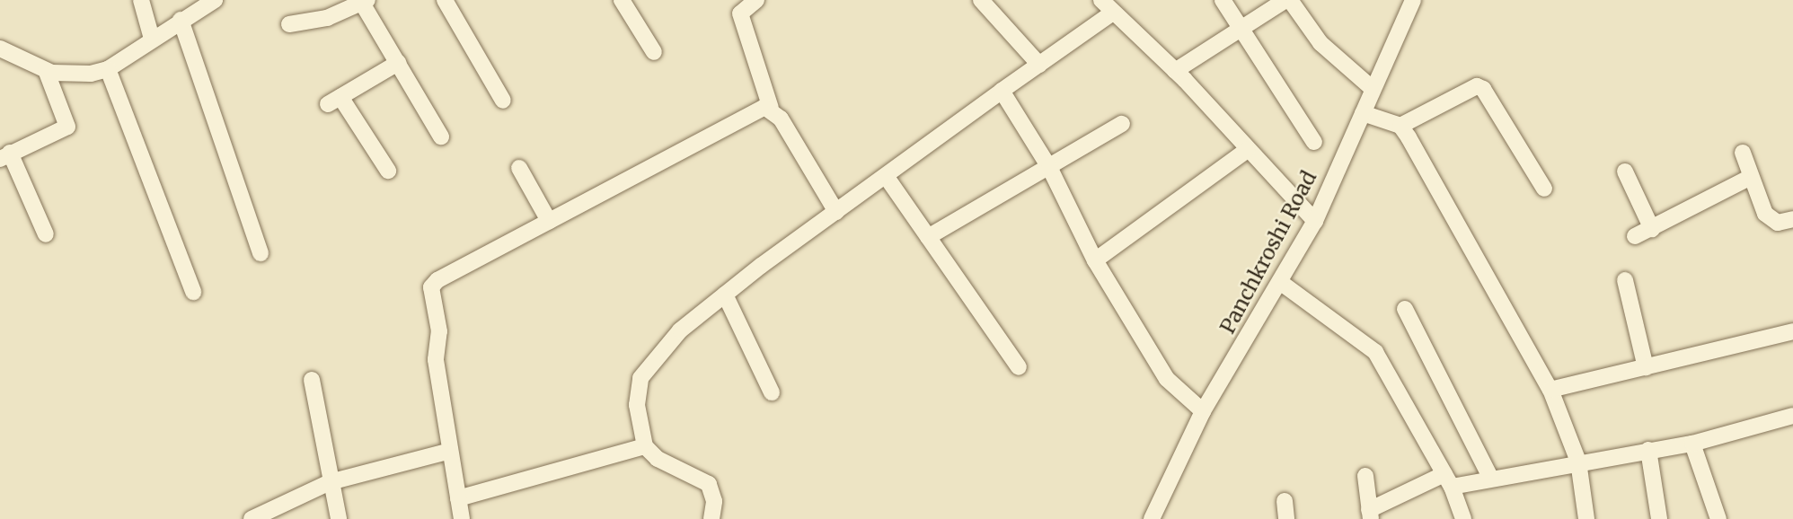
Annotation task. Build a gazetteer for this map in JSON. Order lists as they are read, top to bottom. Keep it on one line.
{"streets":{"street":["Panchkroshi Road"]}}
